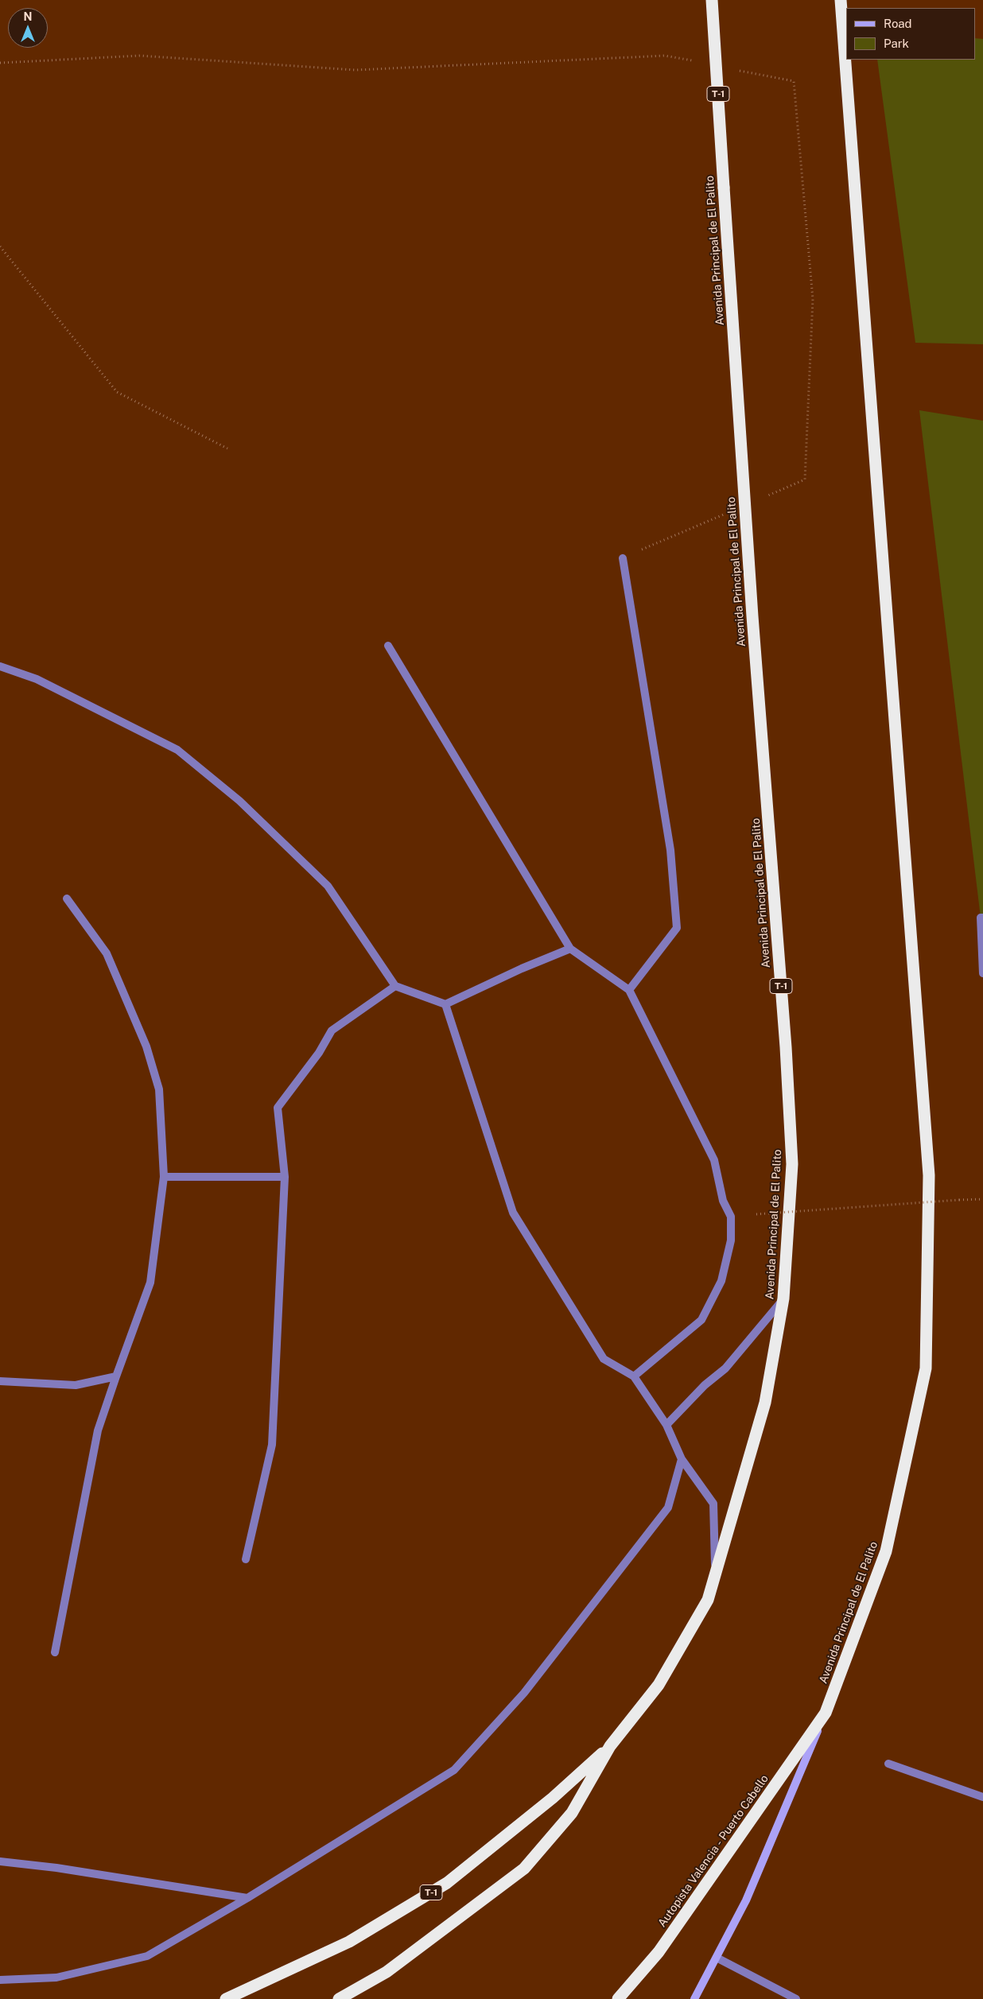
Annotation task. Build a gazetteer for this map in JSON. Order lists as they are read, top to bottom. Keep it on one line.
{"streets":{"highway":["T-1","Avenida Principal de El Palito","Autopista Valencia - Puerto Cabello"]},"crossings":[["T-1","Avenida Principal de El Palito"],["Avenida Principal de El Palito","Autopista Valencia - Puerto Cabello"]],"legend":["Road","Park"],"north":"top"}
